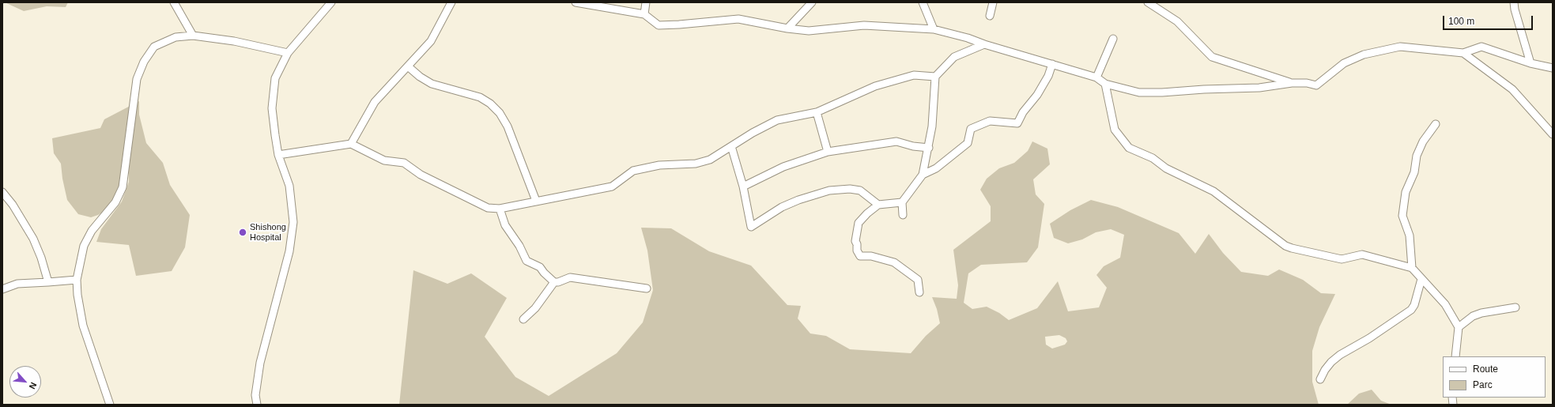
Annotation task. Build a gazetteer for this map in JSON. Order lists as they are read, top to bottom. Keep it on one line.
{"places":["Shishong Hospital"],"legend":["Route","Parc"],"scale_bar":"100 m","north":"bottom right"}
